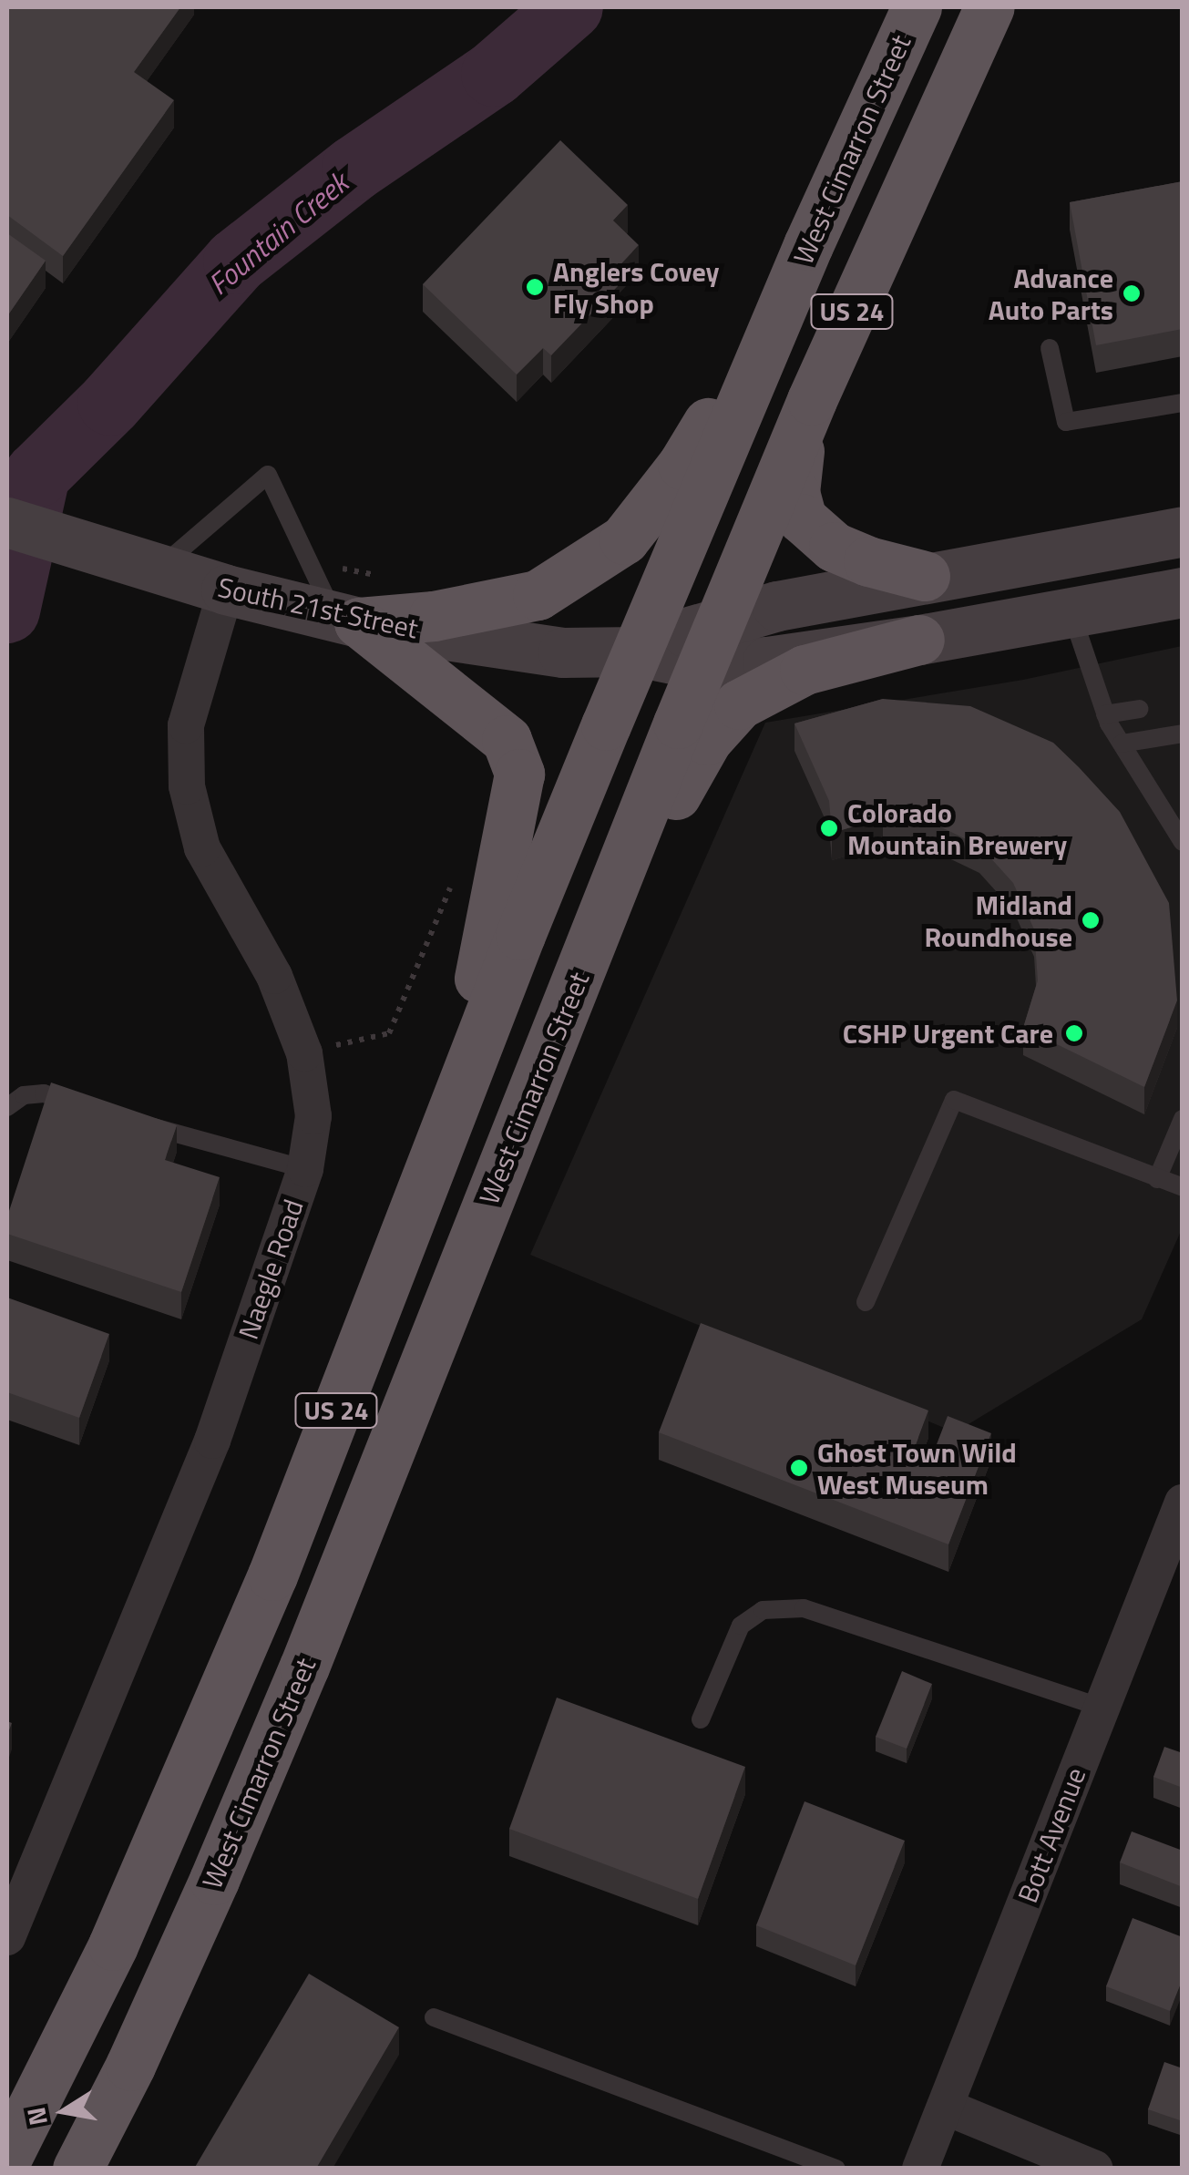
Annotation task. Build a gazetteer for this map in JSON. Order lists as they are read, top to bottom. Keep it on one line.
{"streets":{"highway":["West Cimarron Street","US 24"],"main road":["South 21st Street"],"street":["Naegle Road","Bott Avenue"]},"crossings":[["West Cimarron Street","South 21st Street"],["South 21st Street","Naegle Road"]],"water":["Fountain Creek"],"places":["Anglers Covey Fly Shop","Advance Auto Parts","Colorado Mountain Brewery","Midland Roundhouse","CSHP Urgent Care","Ghost Town Wild West Museum"],"north":"left"}
